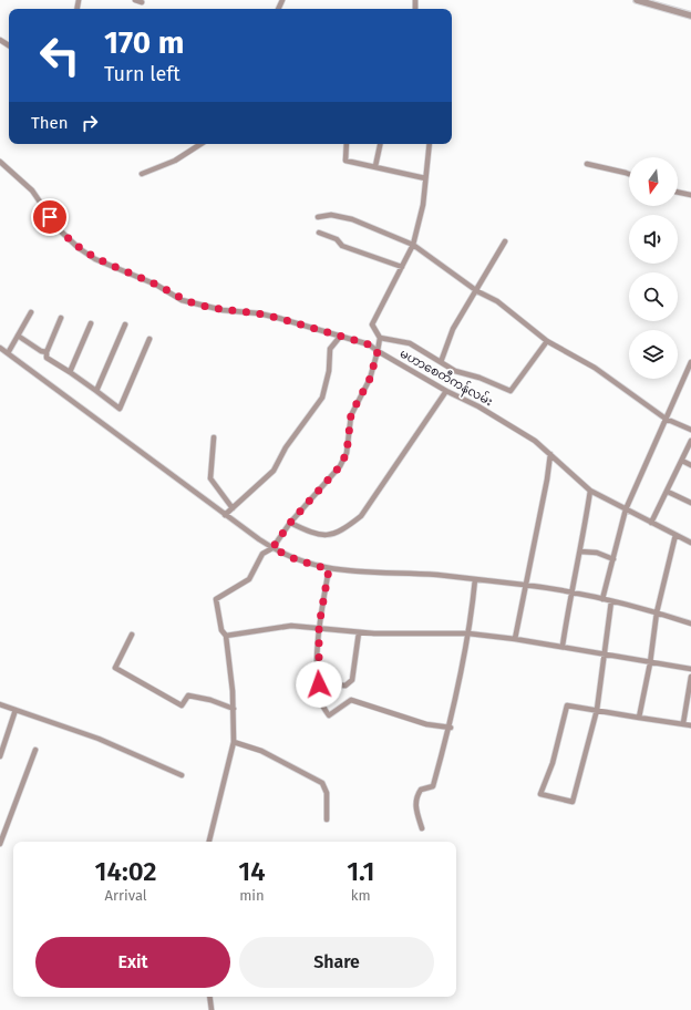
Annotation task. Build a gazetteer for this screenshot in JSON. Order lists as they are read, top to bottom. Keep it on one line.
{"streets":{"street":["မဟာစေတီကန်လမ်း"]},"north":"bottom","page":{"turn":["170 m","Turn left"],"then":"Then","eta":["14:02","Arrival","14","min","1.1","km"],"buttons":["Exit","Share"]}}
